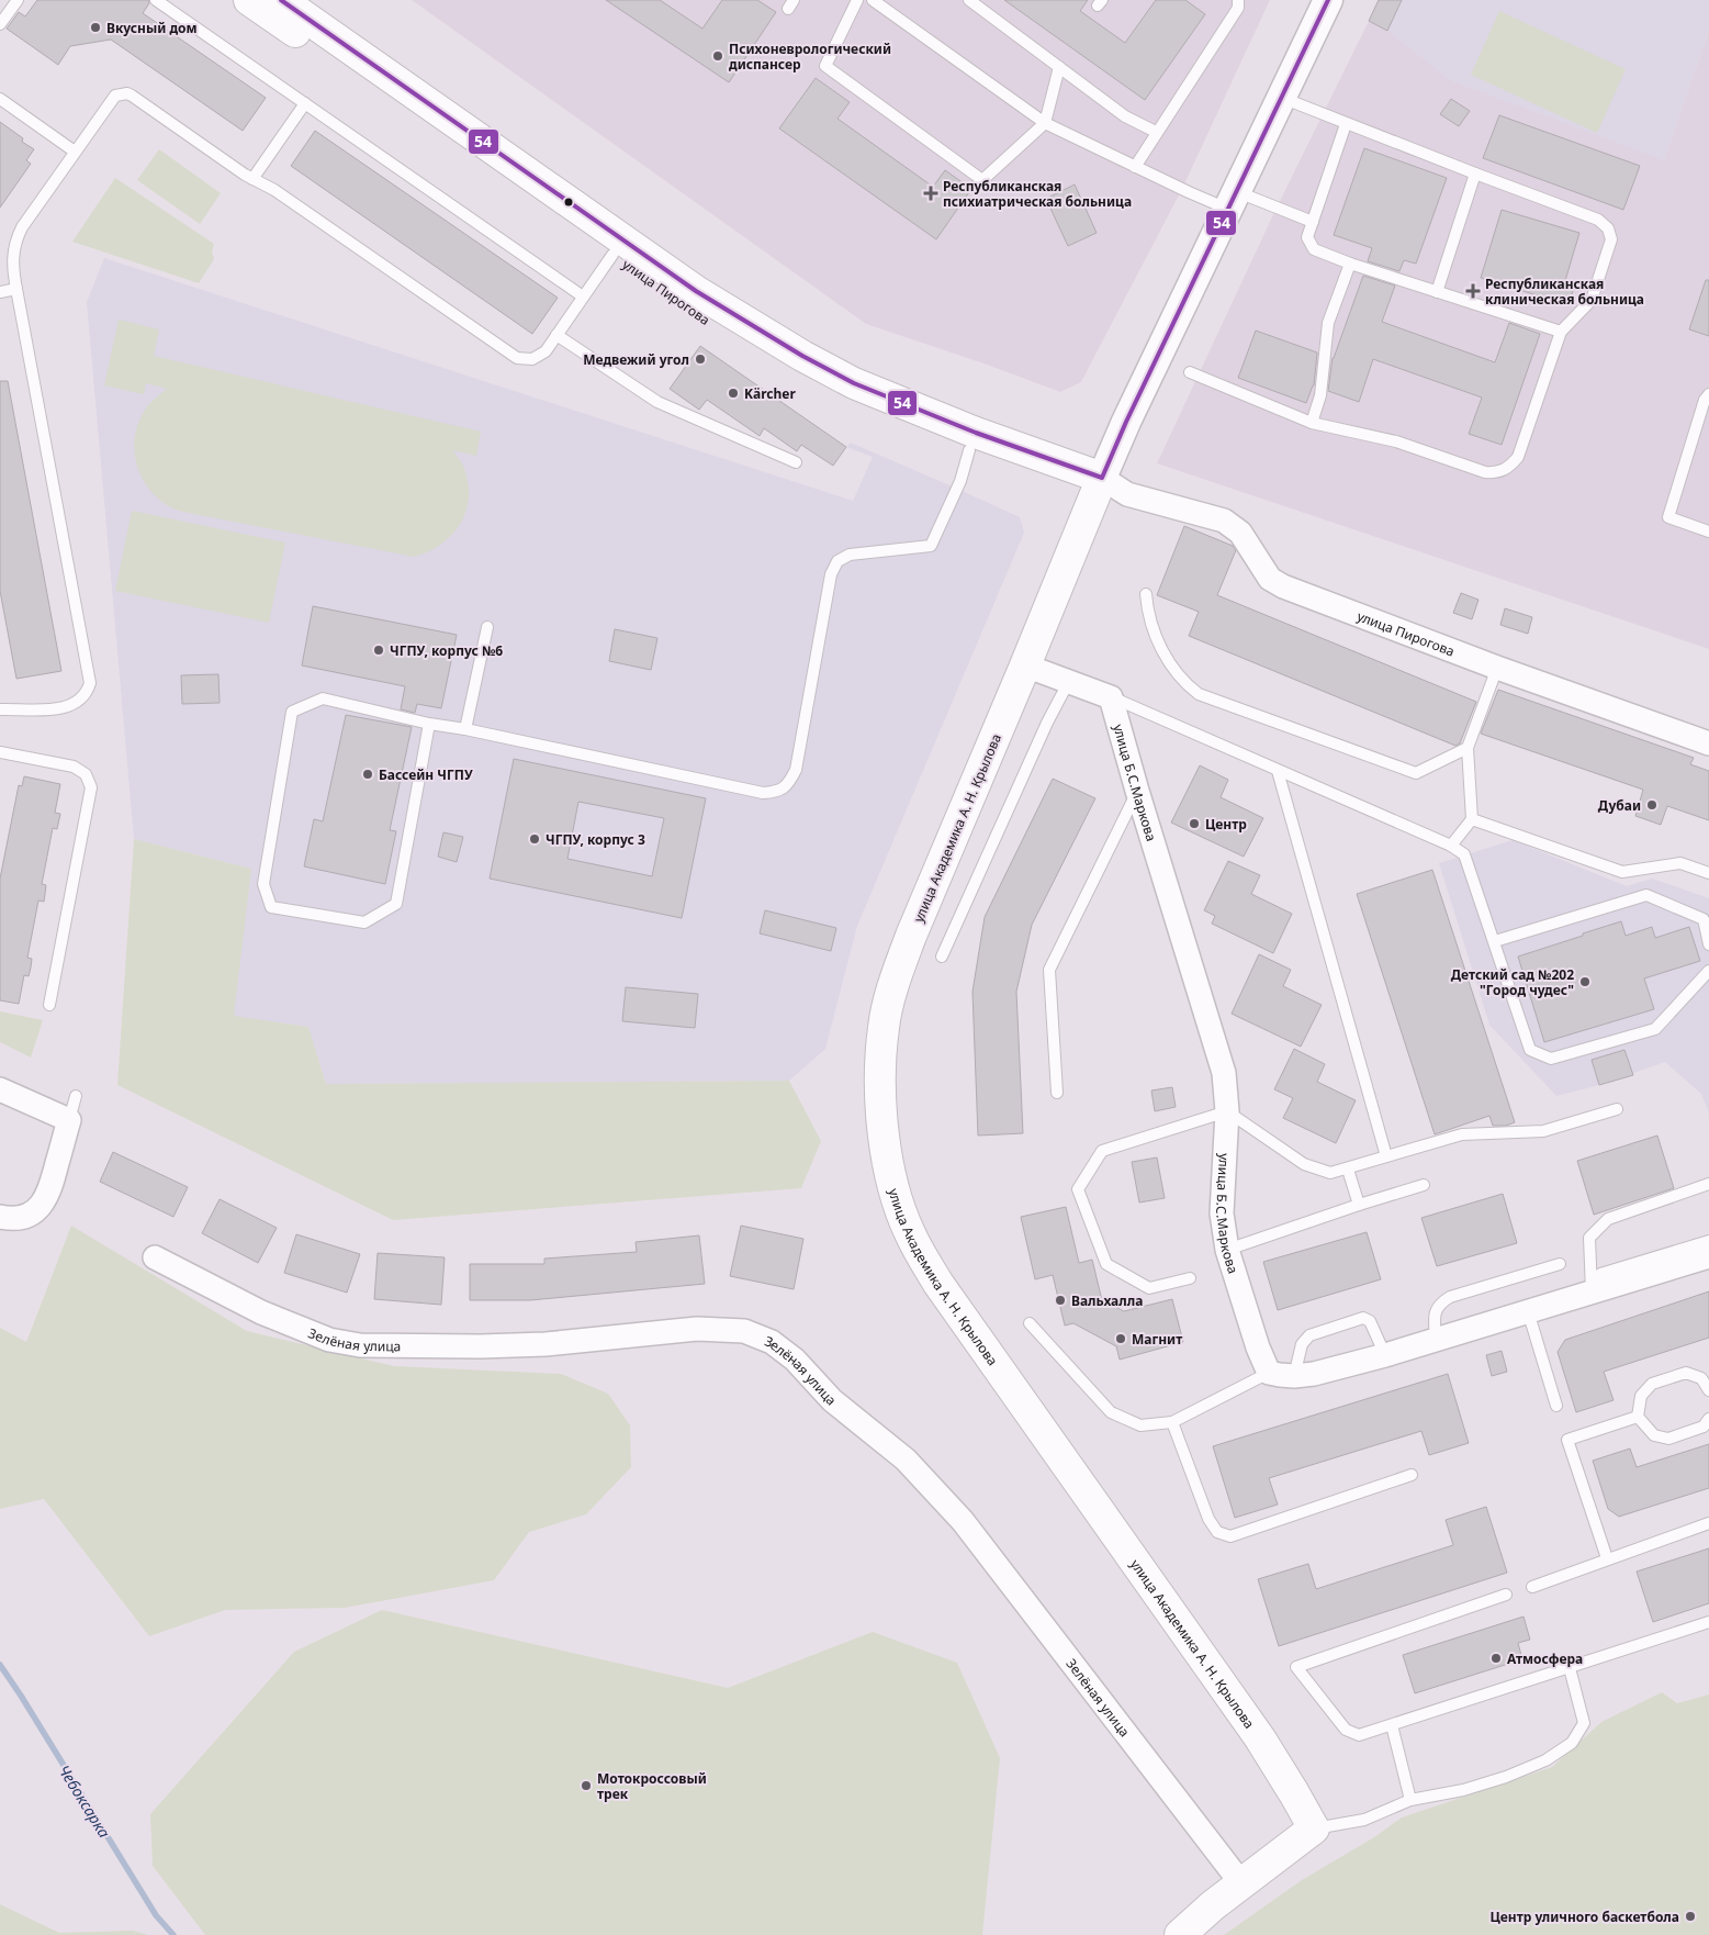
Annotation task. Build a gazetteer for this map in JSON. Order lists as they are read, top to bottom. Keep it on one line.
{"streets":{"main road":["улица Пирогова","улица Академика А. Н. Крылова"],"street":["улица Б.С.Маркова","Зелёная улица"]},"crossings":[["улица Пирогова","улица Академика А. Н. Крылова"]],"water":["Чебоксарка"],"places":{"other":["Вкусный дом","Психоневрологический диспансер","Медвежий угол","Kärcher","ЧГПУ, корпус №6","Бассейн ЧГПУ","Дубаи","Центр","ЧГПУ, корпус 3","Детский сад №202 \"Город чудес\"","Вальхалла","Магнит","Атмосфера","Мотокроссовый трек","Центр уличного баскетбола"],"health":["Республиканская психиатрическая больница","Республиканская клиническая больница"]},"lines":["transit line 54"]}
